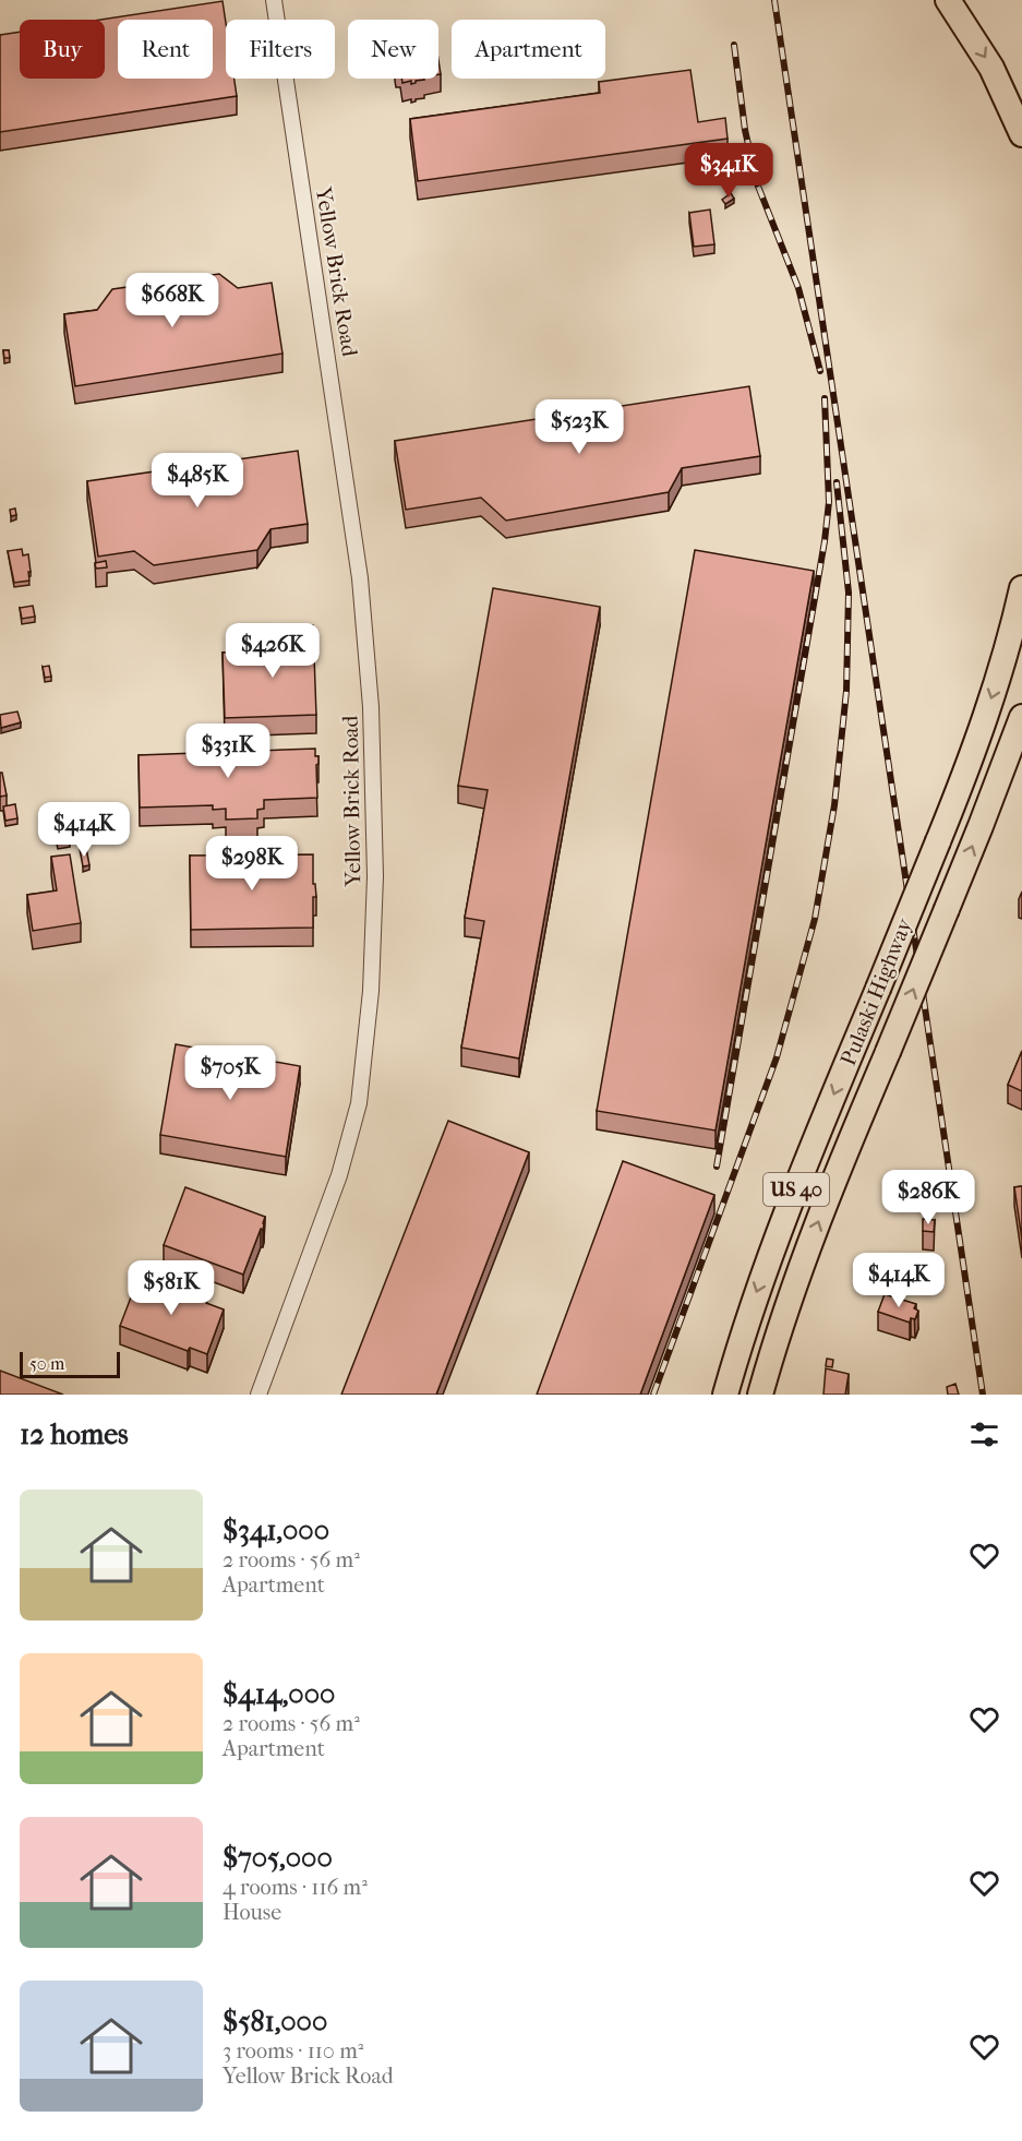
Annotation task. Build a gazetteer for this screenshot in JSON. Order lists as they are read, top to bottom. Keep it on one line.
{"streets":{"highway":["Pulaski Highway","US 40"],"street":["Yellow Brick Road"]},"scale_bar":"50 m","page":{"chip":["Buy","Rent","Filters","New","Apartment"],"price":["$341K","$668K","$523K","$485K","$426K","$331K","$414K","$298K","$705K","$286K","$414K","$581K"],"scale":"50 m","heading":"12 homes","list":[{"name":"$341,000","note":"2 rooms · 56 m² · Apartment"},{"name":"$414,000","note":"2 rooms · 56 m² · Apartment"},{"name":"$705,000","note":"4 rooms · 116 m² · House"},{"name":"$581,000","note":"3 rooms · 110 m² · Yellow Brick Road"}]}}
